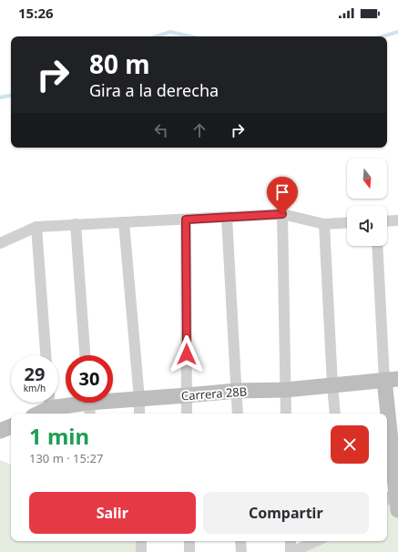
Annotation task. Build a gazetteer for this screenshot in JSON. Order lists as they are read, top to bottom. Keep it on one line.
{"streets":{"street":["Carrera 28B"]},"north":"bottom","page":{"status":"15:26","turn":["80 m","Gira a la derecha"],"speed":"29 km/h","limit":"30","heading":["1 min","130 m · 15:27"],"buttons":["Salir","Compartir"]}}
